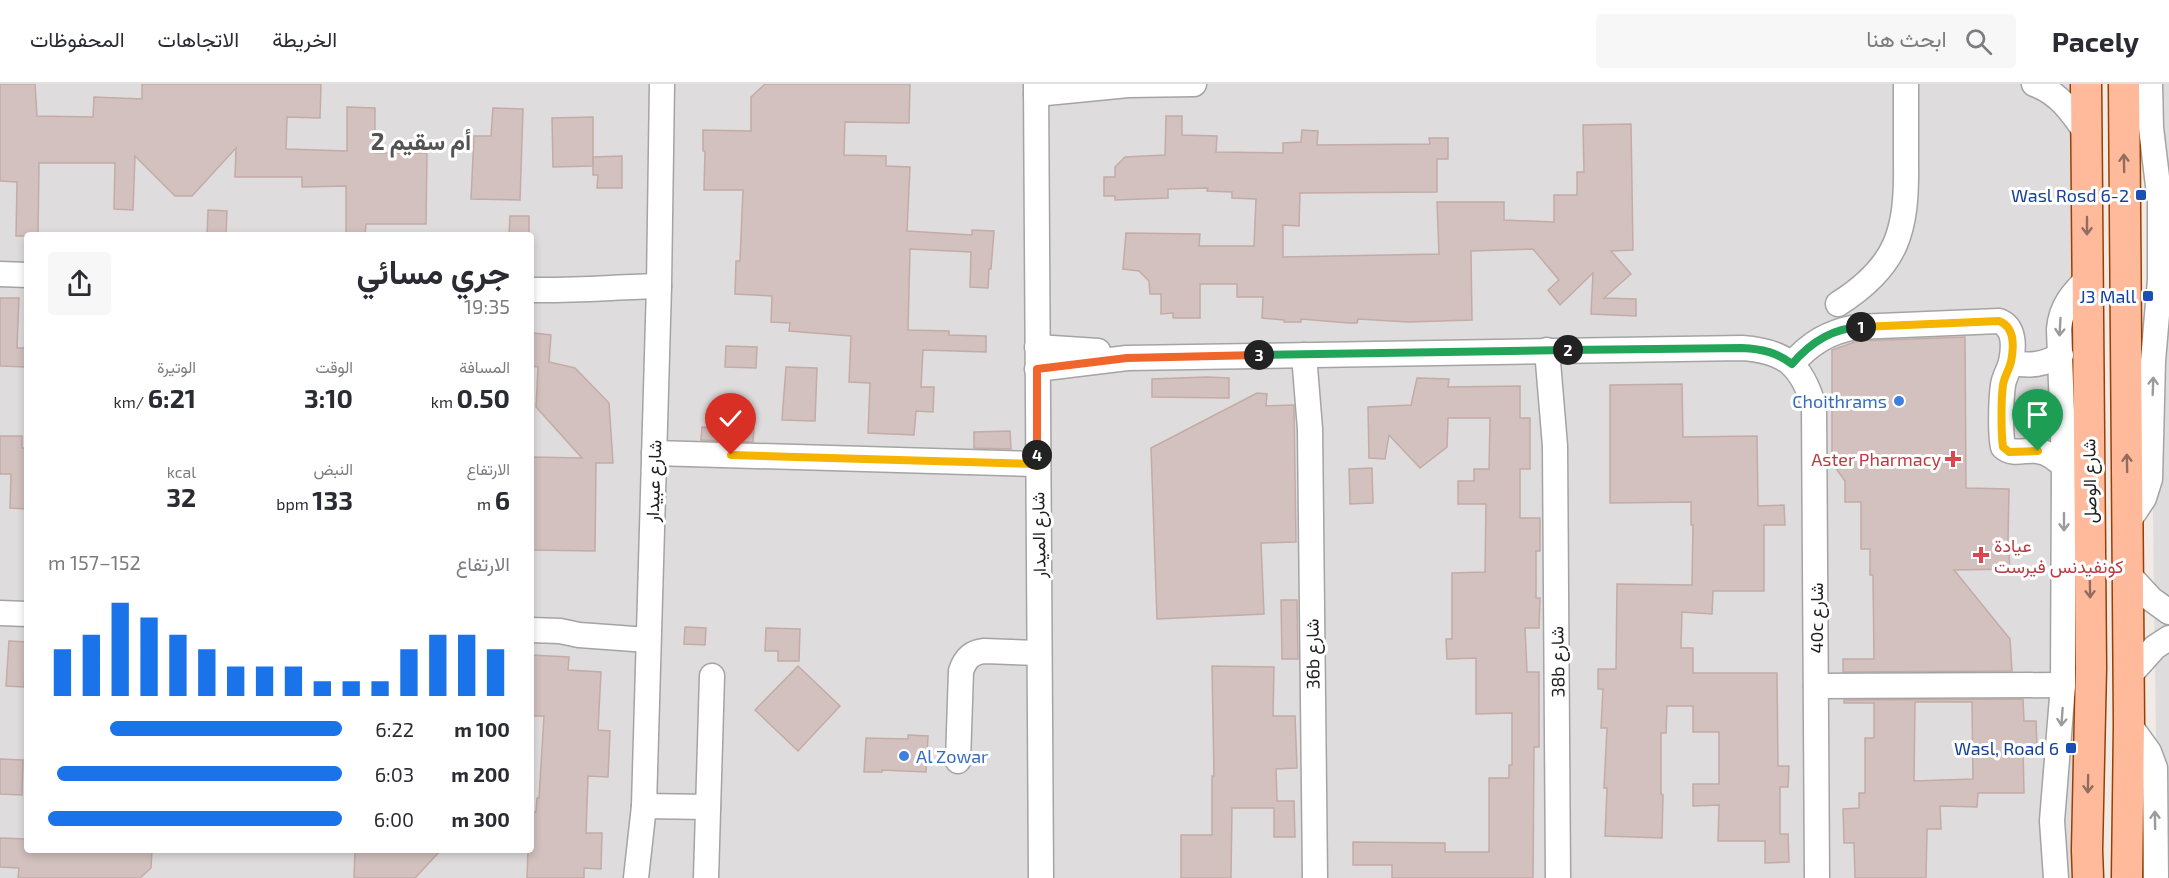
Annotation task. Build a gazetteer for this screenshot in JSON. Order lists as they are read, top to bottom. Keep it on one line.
{"streets":{"main road":["شارع الوصل"],"street":["شارع عبيدار","شارع الميدار","40c شارع","36b شارع","38b شارع"]},"districts":["أم سقيم 2"],"places":{"transit":["Wasl Rosd 6-2","J3 Mall","Wasl, Road 6"],"other":["Choithrams","Al Zowar"],"health":["Aster Pharmacy","عيادة كونفيدنس فيرست"]},"page":{"header":"Pacely","search":"ابحث هنا","nav":["الخريطة","الاتجاهات","المحفوظات"],"heading":["جري مسائي","19:35"],"pins":["1","2","3","4"],"stats":[["المسافة","0.50 km"],["الوقت","3:10"],["الوتيرة","6:21 /km"],["الارتفاع","6 m"],["النبض","133 bpm"],["kcal","32"]],"chart":["الارتفاع","152–157 m"],"list":[{"name":"100 m","note":"6:22"},{"name":"200 m","note":"6:03"},{"name":"300 m","note":"6:00"}]}}
